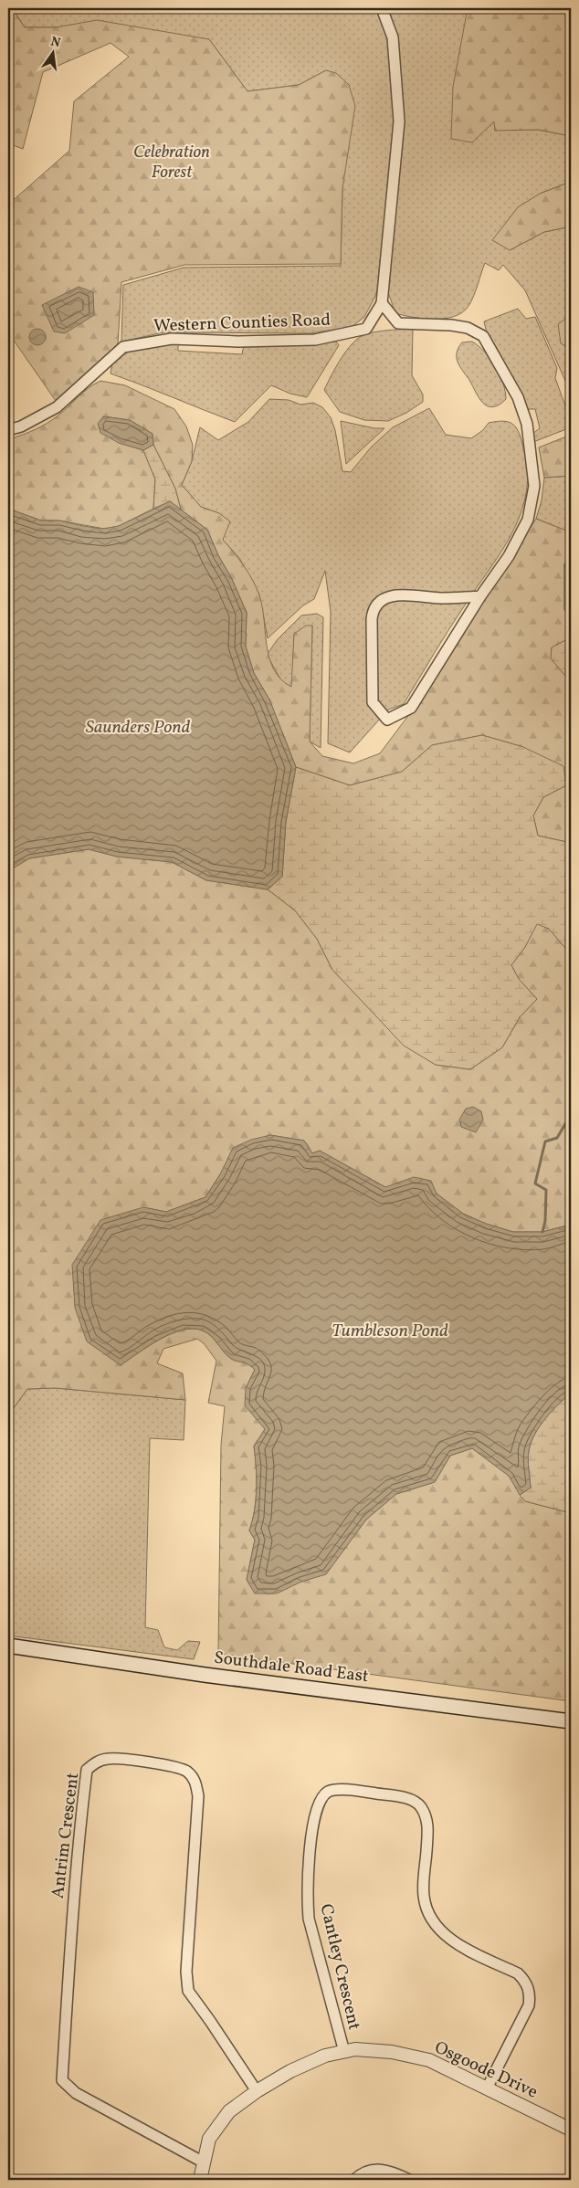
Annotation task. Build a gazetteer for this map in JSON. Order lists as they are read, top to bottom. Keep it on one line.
{"streets":{"main road":["Southdale Road East"],"street":["Western Counties Road","Antrim Crescent","Cantley Crescent","Osgoode Drive"]},"crossings":[["Antrim Crescent","Osgoode Drive"],["Cantley Crescent","Osgoode Drive"]],"water":["Saunders Pond","Tumbleson Pond"],"parks":["Celebration Forest"],"north":"top"}
